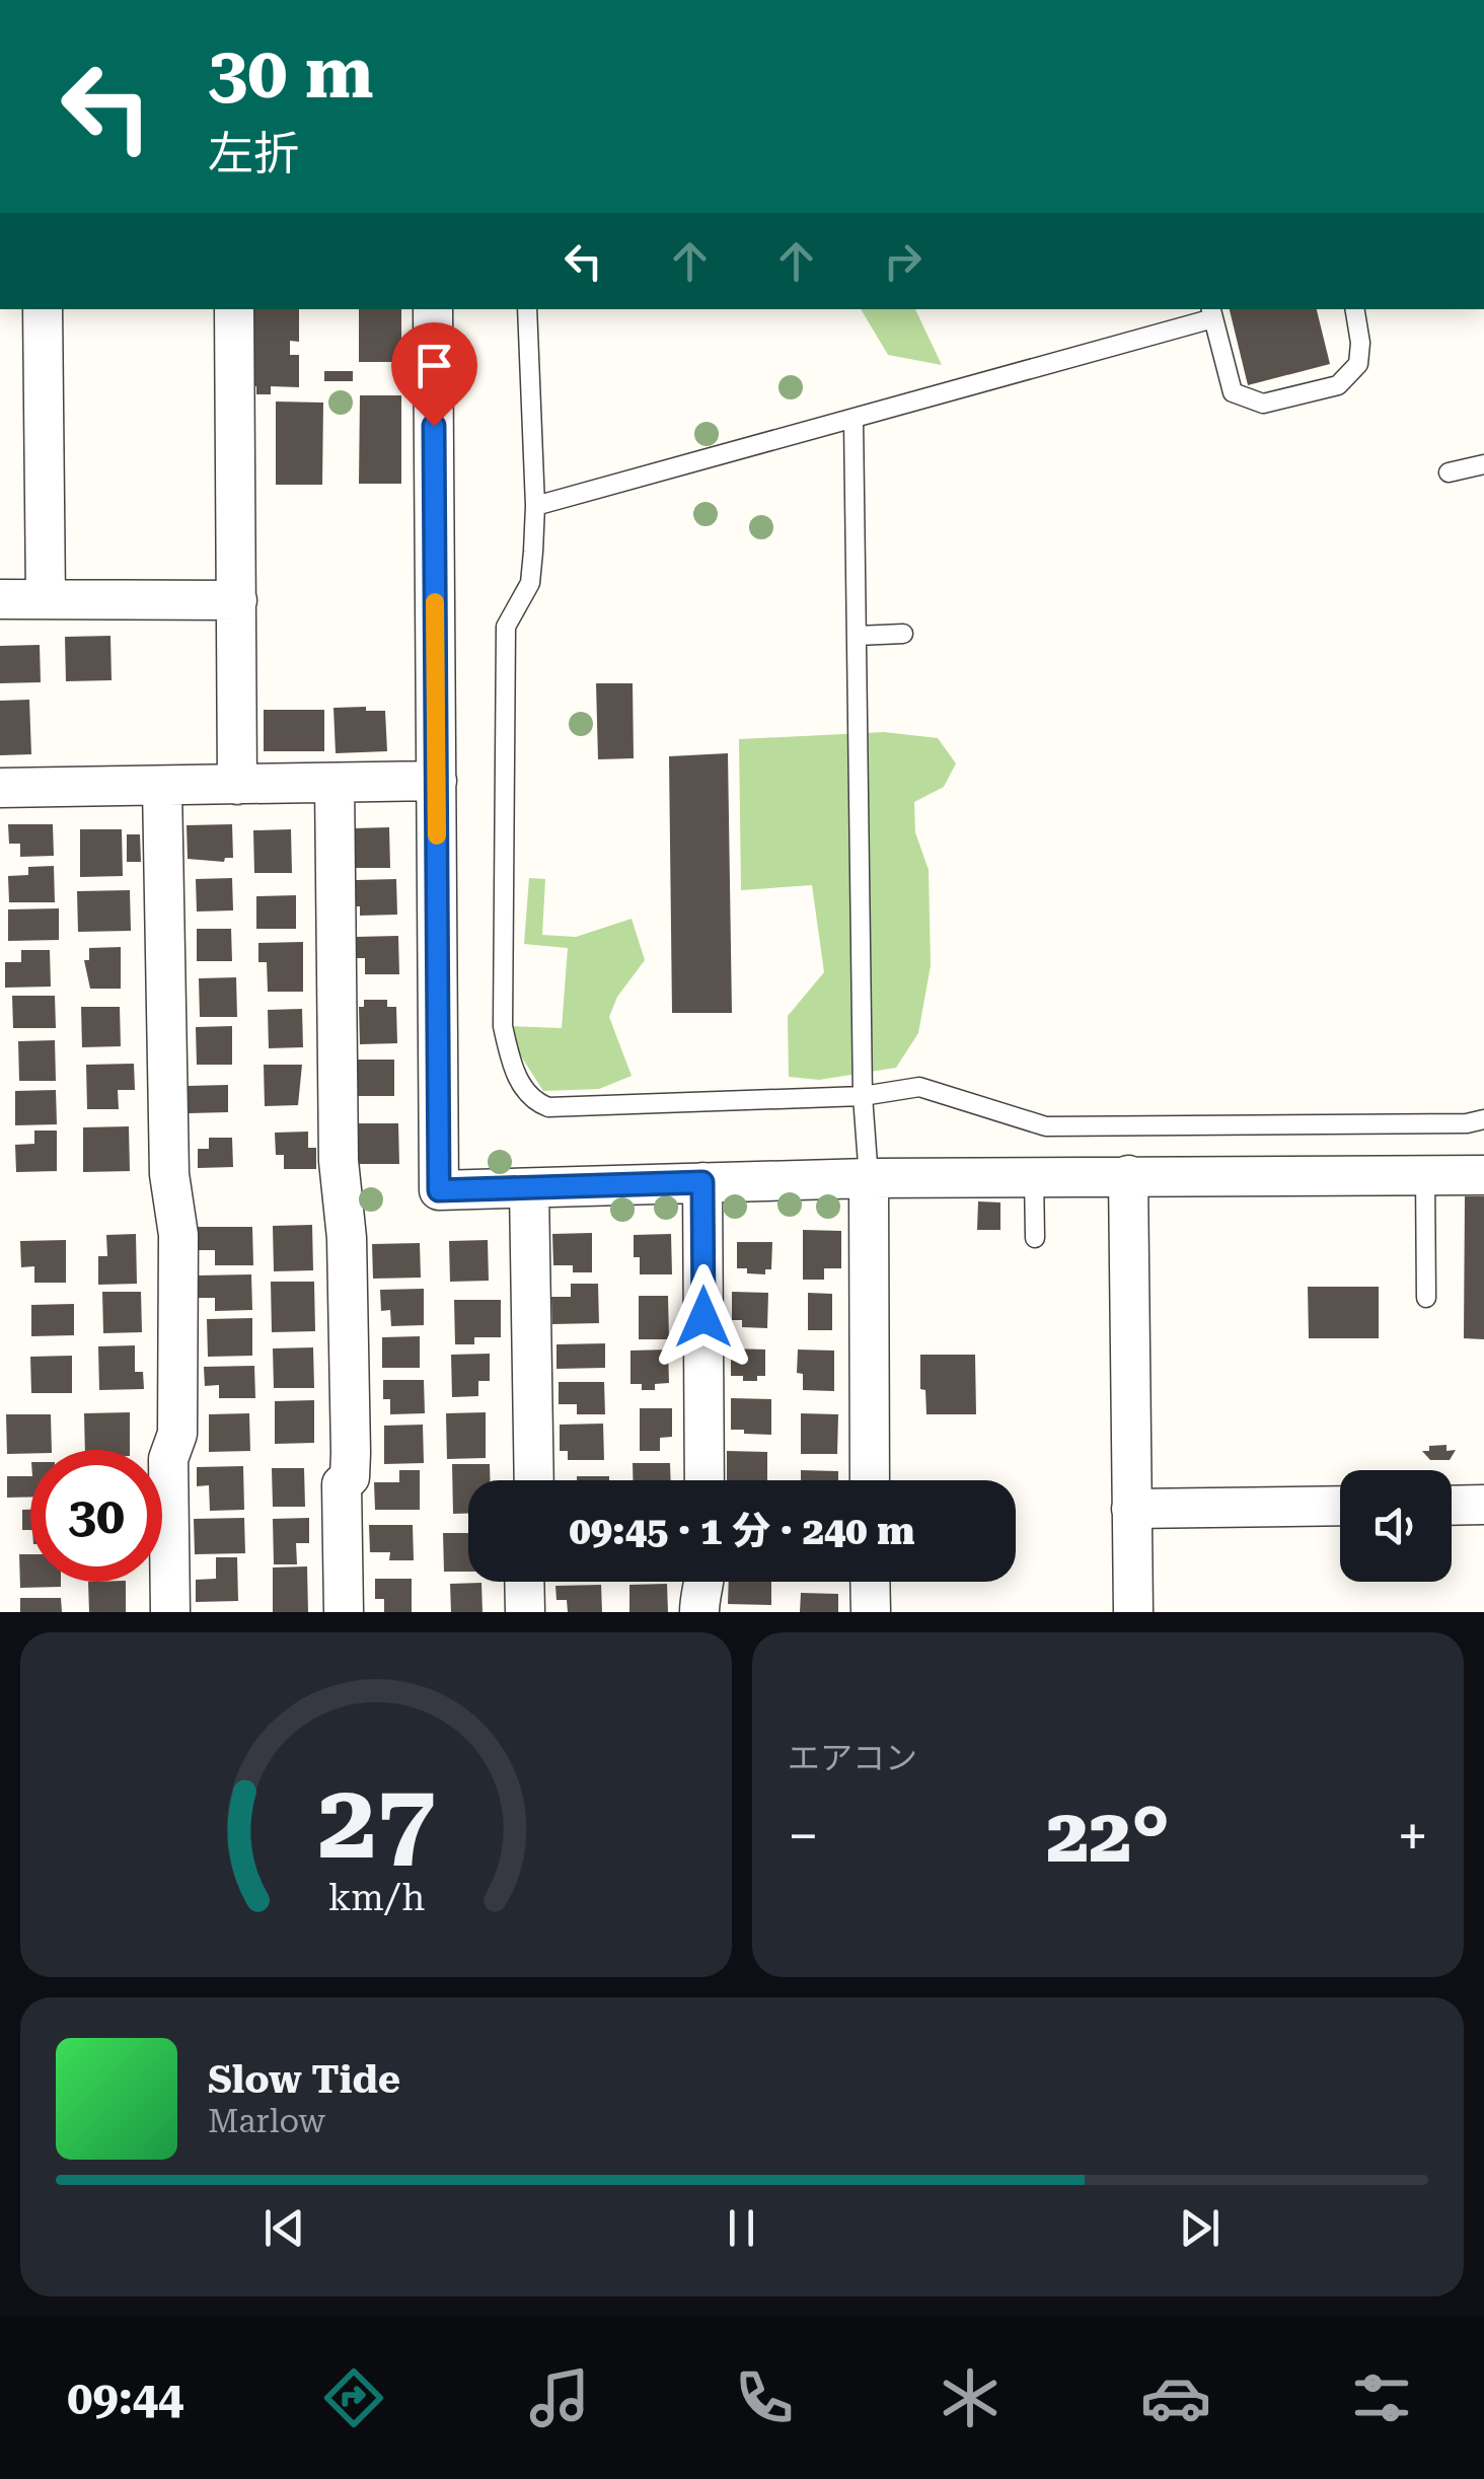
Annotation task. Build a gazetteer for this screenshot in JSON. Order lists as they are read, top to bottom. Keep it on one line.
{"page":{"turn":["30 m","左折"],"limit":"30","trip":"09:45 · 1 分 · 240 m","tile":"エアコン","heat":["−","22°","+"],"song":["Slow Tide","Marlow"],"tabs":"09:44","gauge":["27","km/h"]}}
